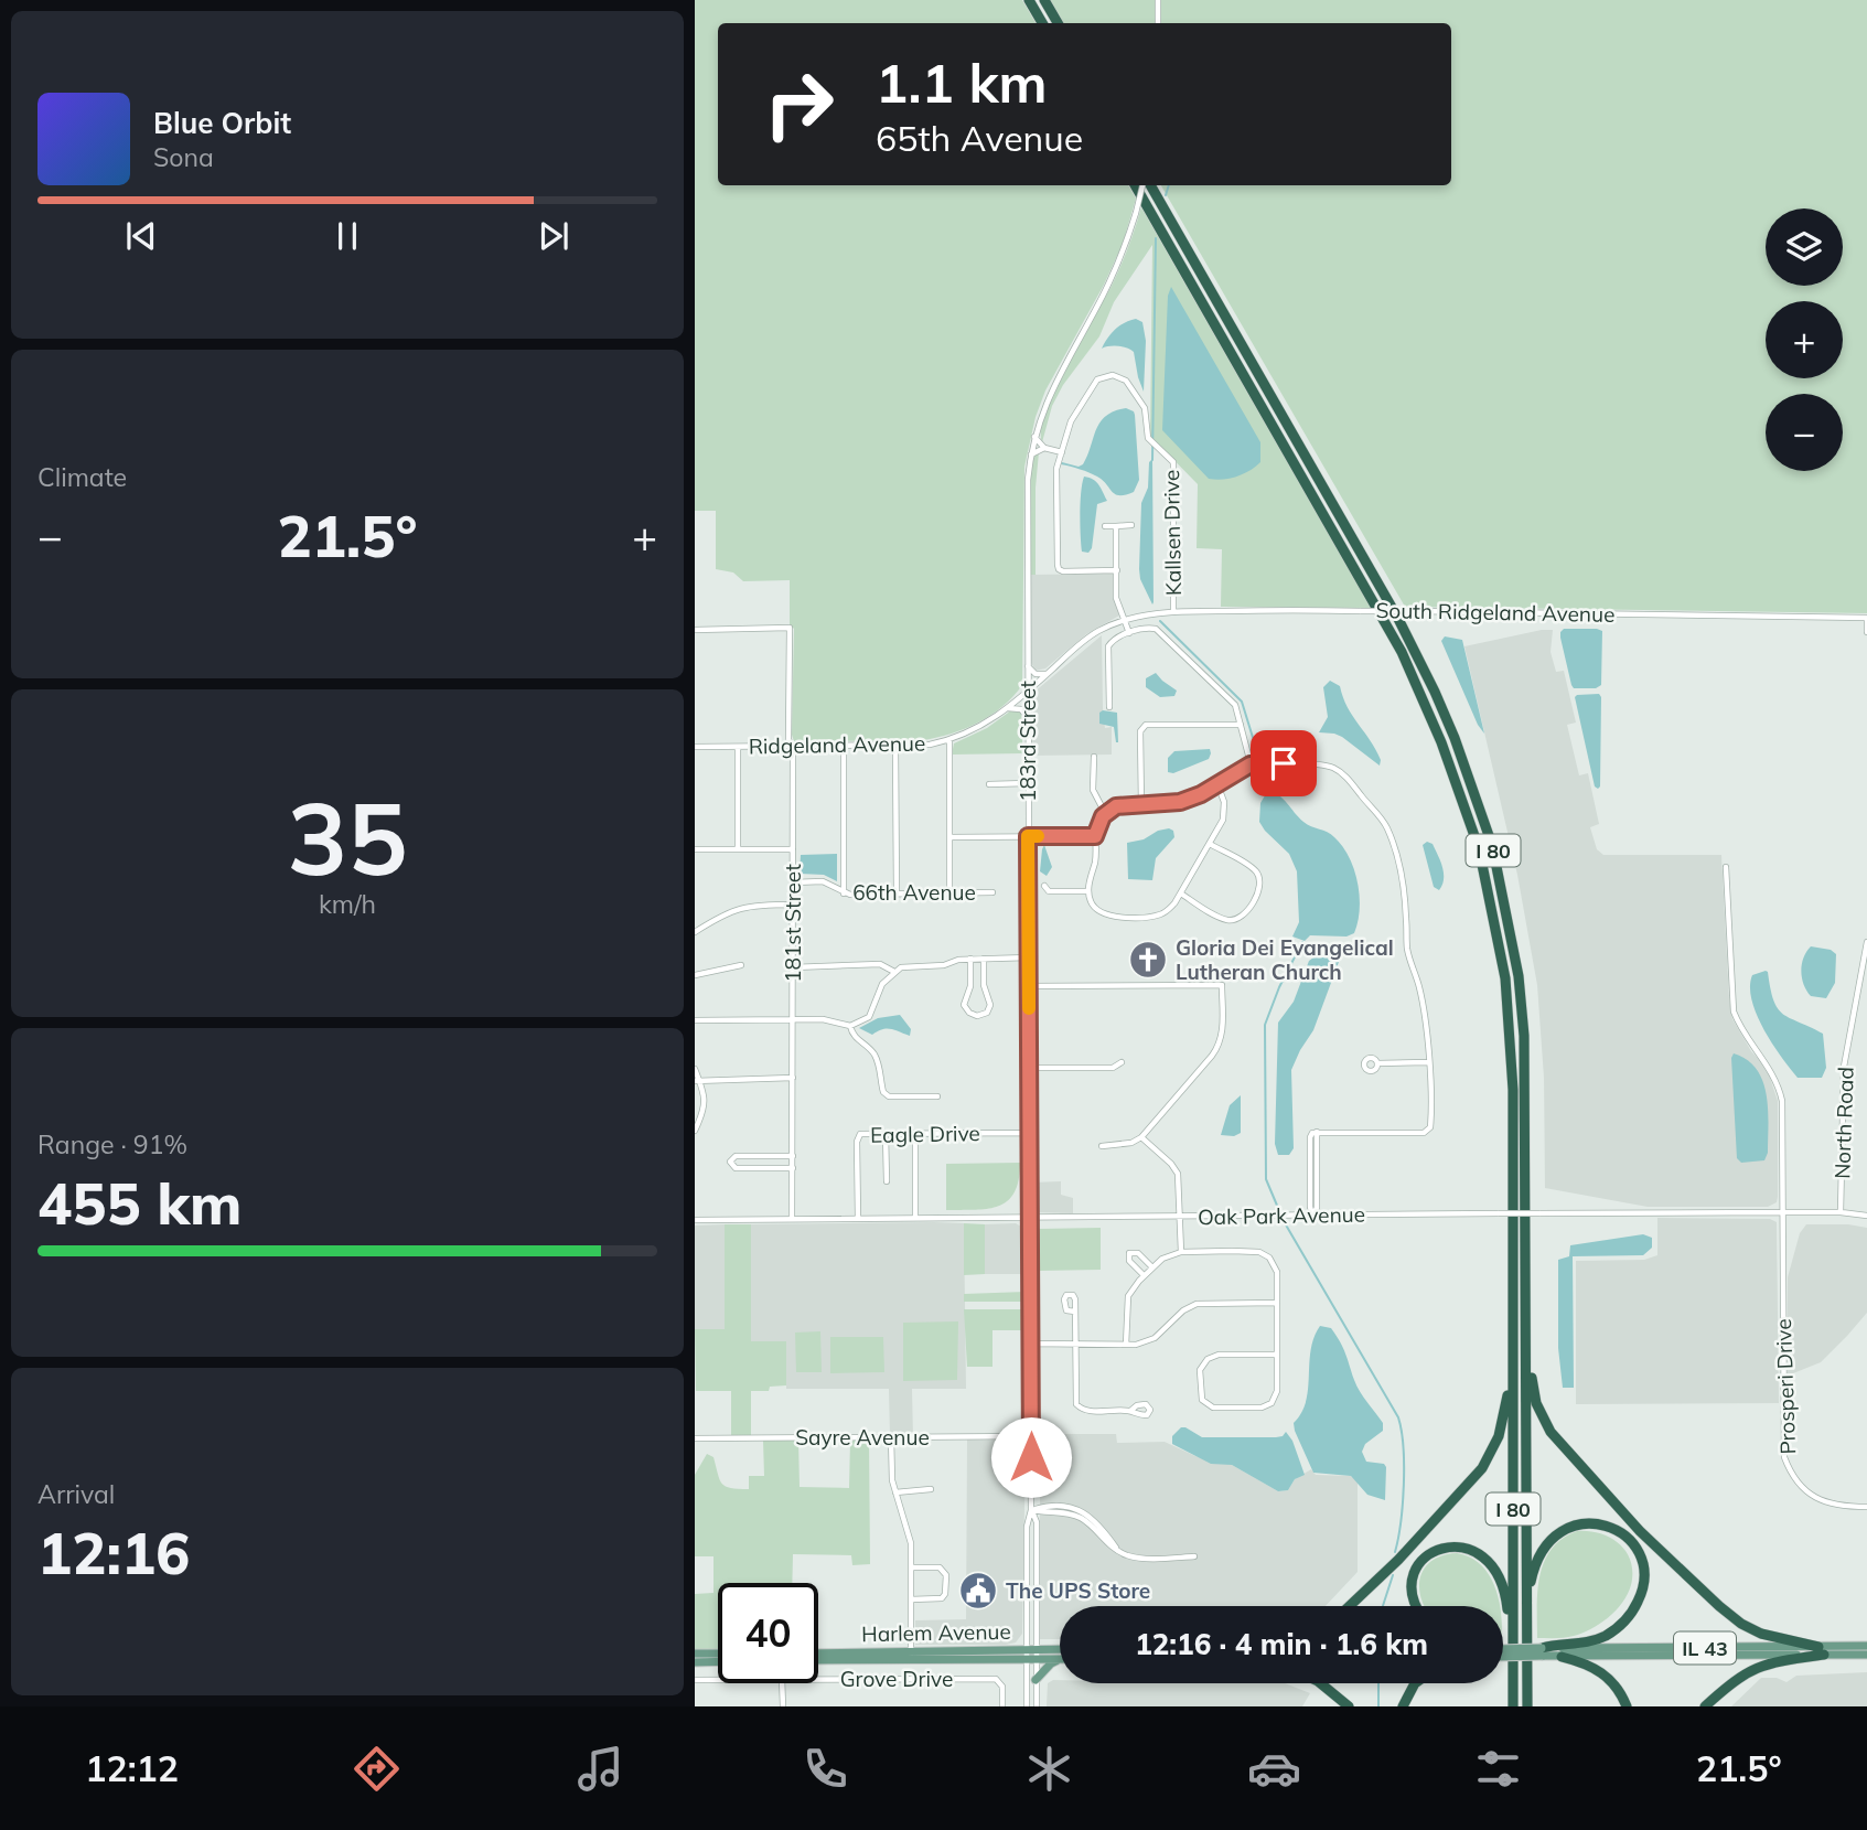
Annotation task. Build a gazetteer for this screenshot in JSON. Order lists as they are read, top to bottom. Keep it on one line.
{"streets":{"highway":["I 80"],"main road":["Harlem Avenue","IL 43"],"street":["Kallsen Drive","South Ridgeland Avenue","183rd Street","Ridgeland Avenue","66th Avenue","181st Street","North Road","Eagle Drive","Oak Park Avenue","Prosperi Drive","Sayre Avenue","Grove Drive"]},"crossings":[["Kallsen Drive","South Ridgeland Avenue"],["South Ridgeland Avenue","Ridgeland Avenue"],["183rd Street","Ridgeland Avenue"],["183rd Street","Eagle Drive"],["183rd Street","Oak Park Avenue"],["183rd Street","Sayre Avenue"],["183rd Street","Harlem Avenue"],["Ridgeland Avenue","181st Street"],["66th Avenue","181st Street"],["181st Street","Oak Park Avenue"],["North Road","Oak Park Avenue"],["Eagle Drive","Oak Park Avenue"],["Oak Park Avenue","Prosperi Drive"]],"places":{"church":["Gloria Dei Evangelical Lutheran Church"],"public building":["The UPS Store"]},"page":{"turn":["1.1 km","65th Avenue"],"song":["Blue Orbit","Sona"],"map_buttons":["+","−"],"tile":["Climate",["35","km/h"],["Range · 91%","455 km"],["Arrival","12:16"]],"heat":["−","21.5°","+"],"limit":"40","trip":"12:16 · 4 min · 1.6 km","tabs":["12:12","21.5°"]}}
